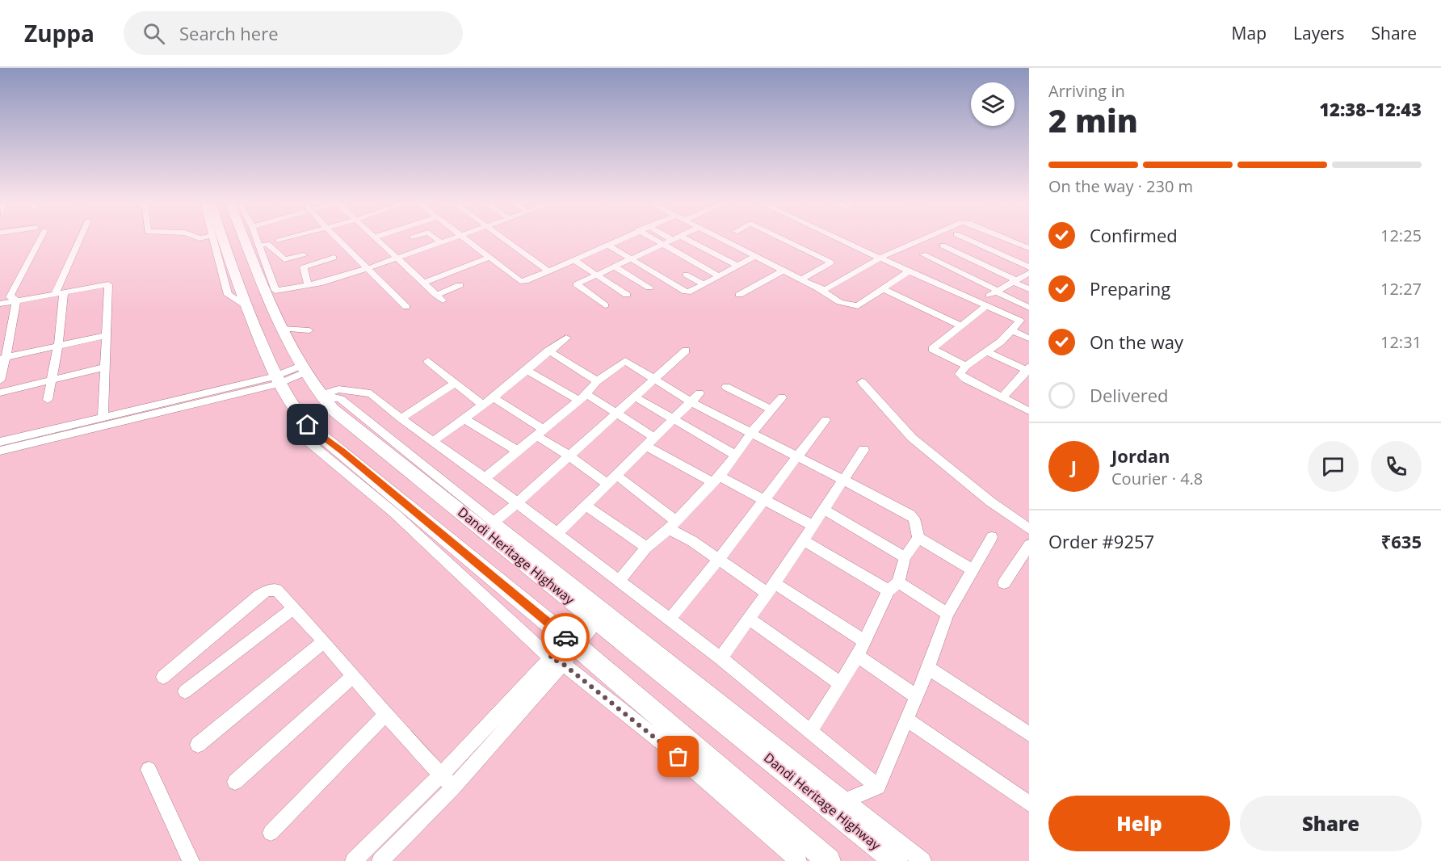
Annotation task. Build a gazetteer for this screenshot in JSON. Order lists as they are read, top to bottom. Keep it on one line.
{"streets":{"highway":["Dandi Heritage Highway"]},"page":{"header":"Zuppa","search":"Search here","nav":["Map","Layers","Share"],"heading":["2 min","Arriving in","12:38–12:43"],"panel":["Jordan","Courier · 4.8","Order #9257","₹635"],"bar":"On the way · 230 m","list":[["Confirmed","12:25"],["Preparing","12:27"],["On the way","12:31"],"Delivered"],"round":"J","buttons":["Help","Share"]}}
